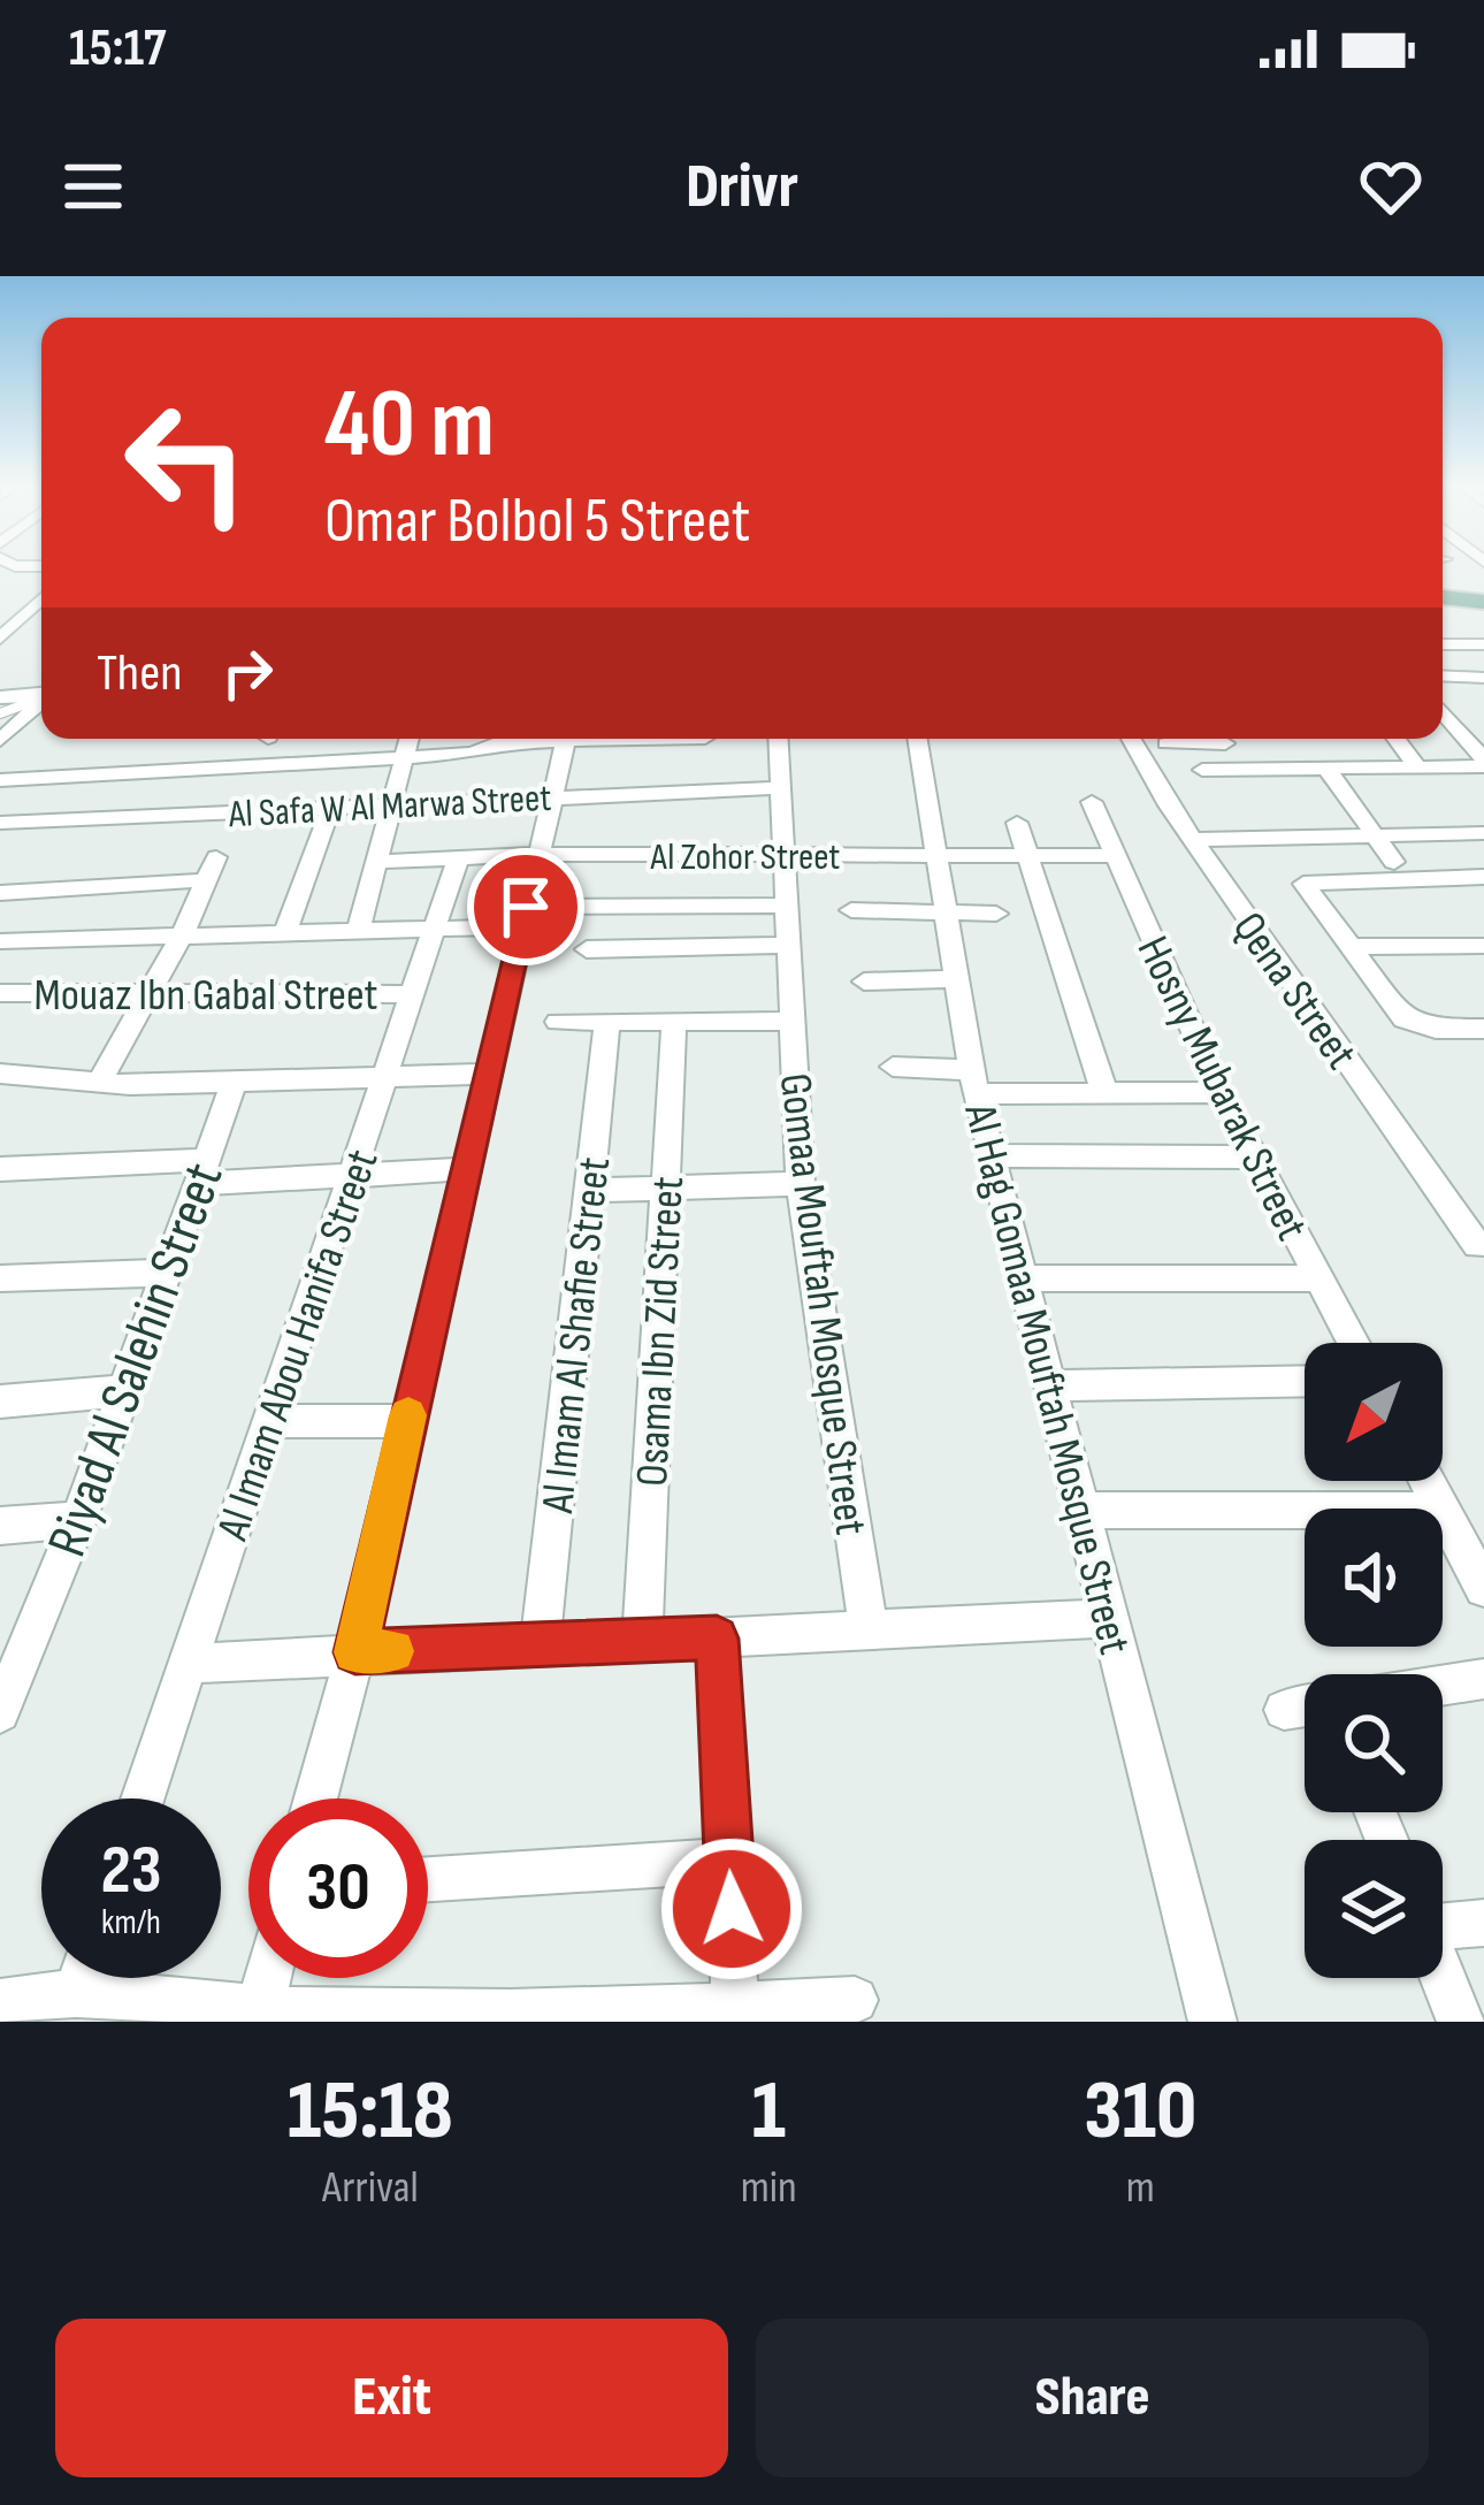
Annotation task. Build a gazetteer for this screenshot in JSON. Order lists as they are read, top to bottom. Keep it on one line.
{"streets":{"street":["Al Safa W Al Marwa Street","Al Zohor Street","Qena Street","Mouaz Ibn Gabal Street","Hosny Mubarak Street","Gomaa Mouftah Mosque Street","Osama Ibn Zid Street","Al Imam Al Shafie Street","Al Imam Abou Hanifa Street","Riyad Al Salehin Street","Al Hag Gomaa Mouftah Mosque Street"]},"crossings":[["Al Safa W Al Marwa Street","Gomaa Mouftah Mosque Street"],["Al Zohor Street","Hosny Mubarak Street"],["Al Zohor Street","Gomaa Mouftah Mosque Street"],["Al Zohor Street","Al Imam Abou Hanifa Street"],["Al Zohor Street","Al Hag Gomaa Mouftah Mosque Street"],["Mouaz Ibn Gabal Street","Al Imam Abou Hanifa Street"]],"north":"bottom left","page":{"status":"15:17","header":"Drivr","turn":["40 m","Omar Bolbol 5 Street"],"then":"Then","speed":"23 km/h","limit":"30","eta":["15:18","Arrival","1","min","310","m"],"buttons":["Exit","Share"]}}
